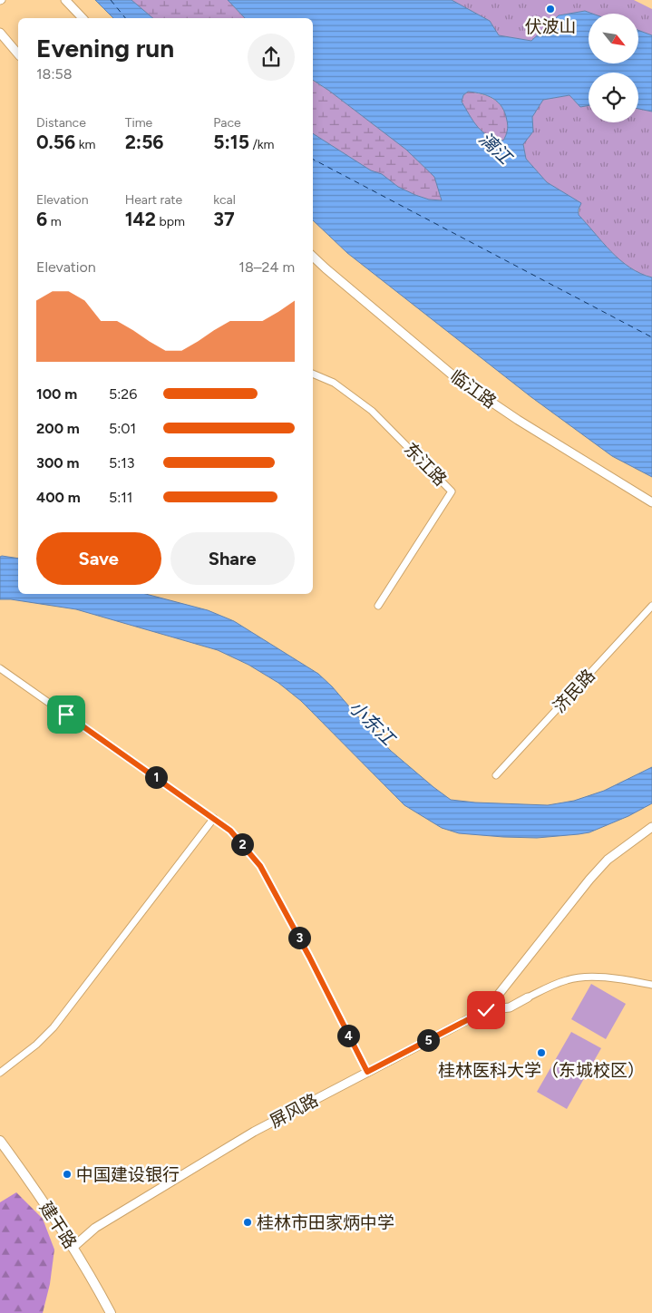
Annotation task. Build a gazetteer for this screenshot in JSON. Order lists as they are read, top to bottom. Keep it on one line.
{"streets":{"main road":["建干路"],"street":["临江路","东江路","济民路","屏风路"]},"crossings":[["屏风路","建干路"]],"water":["漓江","小东江"],"places":["伏波山","桂林医科大学（东城校区）","中国建设银行","桂林市田家炳中学"],"north":"bottom right","page":{"heading":["Evening run","18:58"],"stats":[["Distance","0.56 km"],["Time","2:56"],["Pace","5:15 /km"],["Elevation","6 m"],["Heart rate","142 bpm"],["kcal","37"]],"chart":["Elevation","18–24 m"],"list":[{"name":"100 m","note":"5:26"},{"name":"200 m","note":"5:01"},{"name":"300 m","note":"5:13"},{"name":"400 m","note":"5:11"}],"buttons":["Save","Share"],"pins":["1","2","3","4","5"]}}
